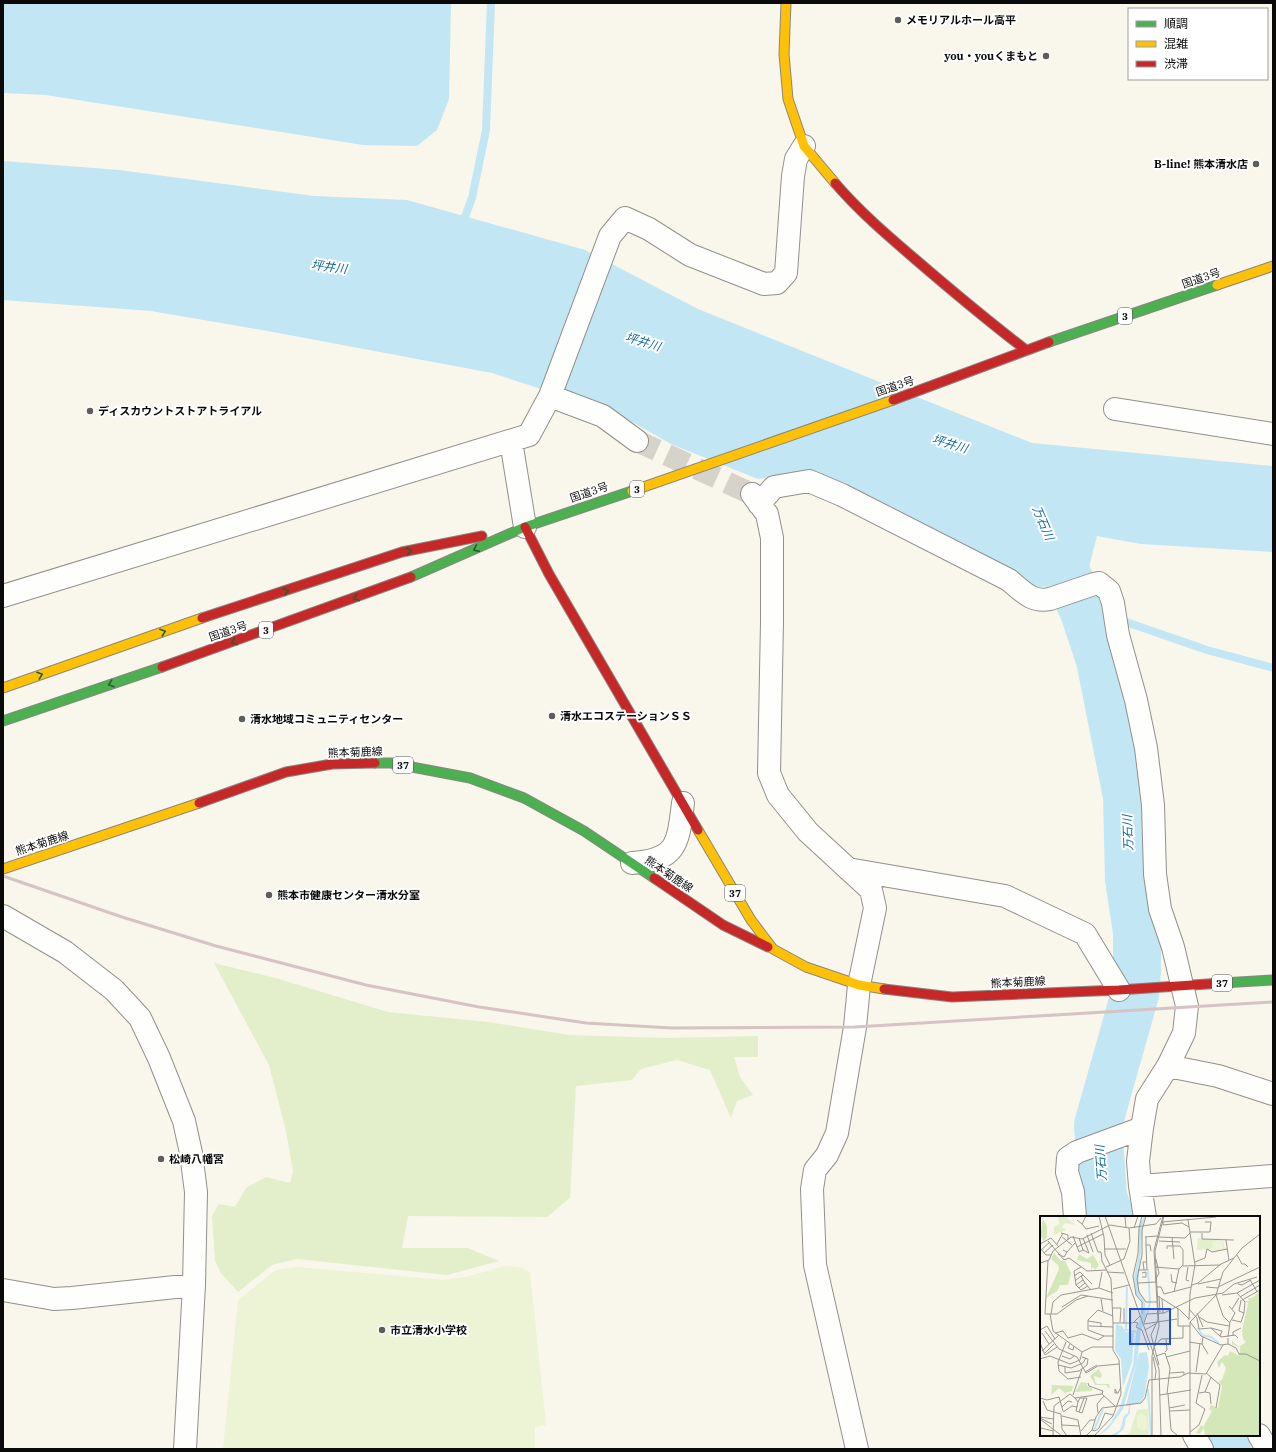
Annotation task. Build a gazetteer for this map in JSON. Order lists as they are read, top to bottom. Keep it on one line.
{"streets":{"main road":["国道3号","3","熊本菊鹿線","37"]},"crossings":[["国道3号","熊本菊鹿線"]],"water":["坪井川","万石川"],"places":["メモリアルホール高平","you・youくまもと","B-line! 熊本清水店","ディスカウントストアトライアル","清水エコステーションＳＳ","清水地域コミュニティセンター","熊本市健康センター清水分室","松崎八幡宮","市立清水小学校"],"legend":["順調","混雑","渋滞"]}
